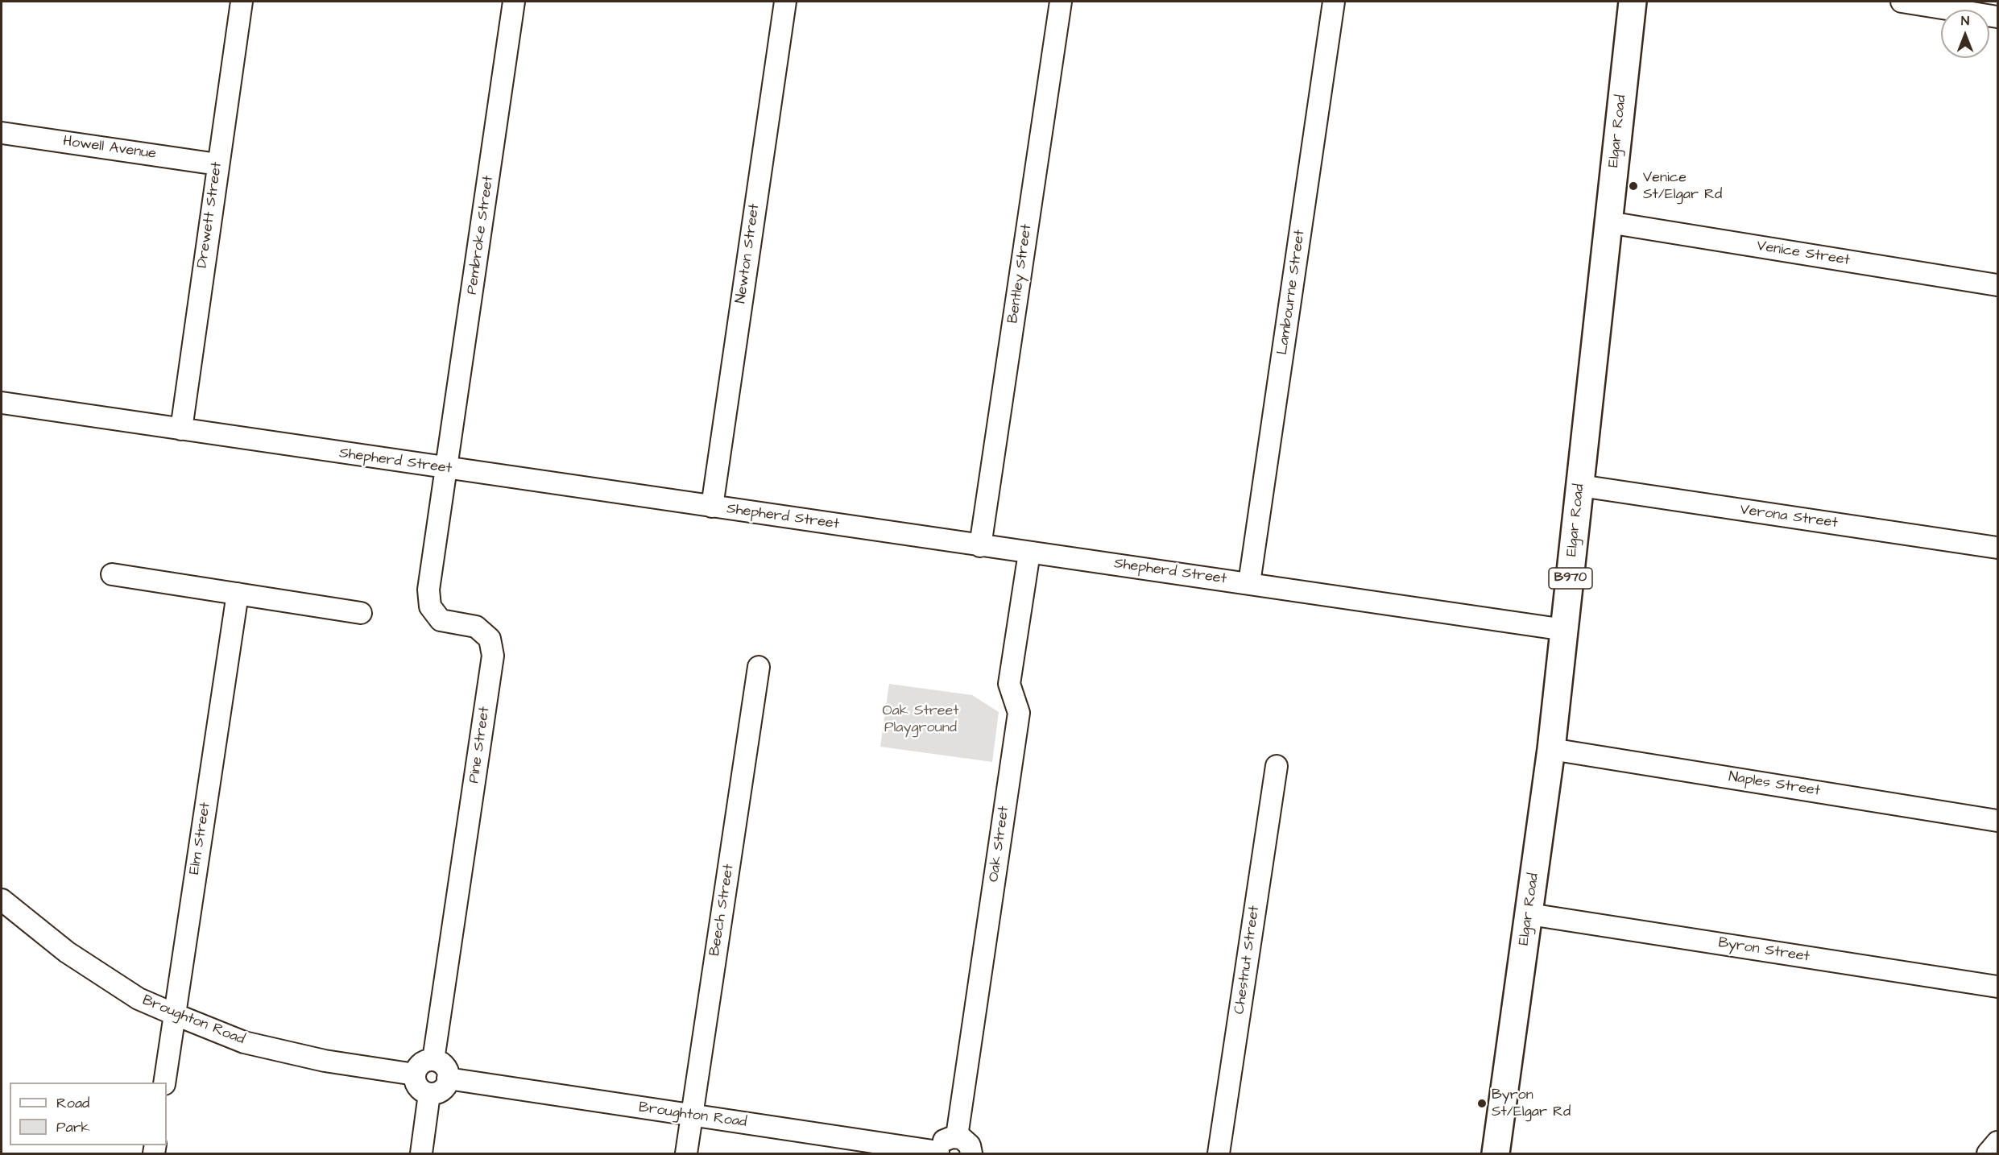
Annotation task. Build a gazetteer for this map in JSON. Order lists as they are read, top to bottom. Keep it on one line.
{"streets":{"main road":["Elgar Road","B970"],"street":["Howell Avenue","Drewett Street","Pembroke Street","Newton Street","Venice Street","Bentley Street","Lambourne Street","Shepherd Street","Verona Street","Pine Street","Naples Street","Elm Street","Oak Street","Beech Street","Byron Street","Chestnut Street","Broughton Road"]},"crossings":[["Elgar Road","Venice Street"],["Elgar Road","Shepherd Street"],["Elgar Road","Verona Street"],["Elgar Road","Naples Street"],["Elgar Road","Byron Street"],["Howell Avenue","Drewett Street"],["Drewett Street","Shepherd Street"],["Pembroke Street","Shepherd Street"],["Pembroke Street","Pine Street"],["Newton Street","Shepherd Street"],["Bentley Street","Shepherd Street"],["Lambourne Street","Shepherd Street"],["Shepherd Street","Pine Street"],["Shepherd Street","Oak Street"],["Pine Street","Broughton Road"],["Elm Street","Broughton Road"],["Beech Street","Broughton Road"]],"parks":["Oak Street Playground"],"places":["Venice St/Elgar Rd","Byron St/Elgar Rd"],"legend":["Road","Park"],"north":"top"}
